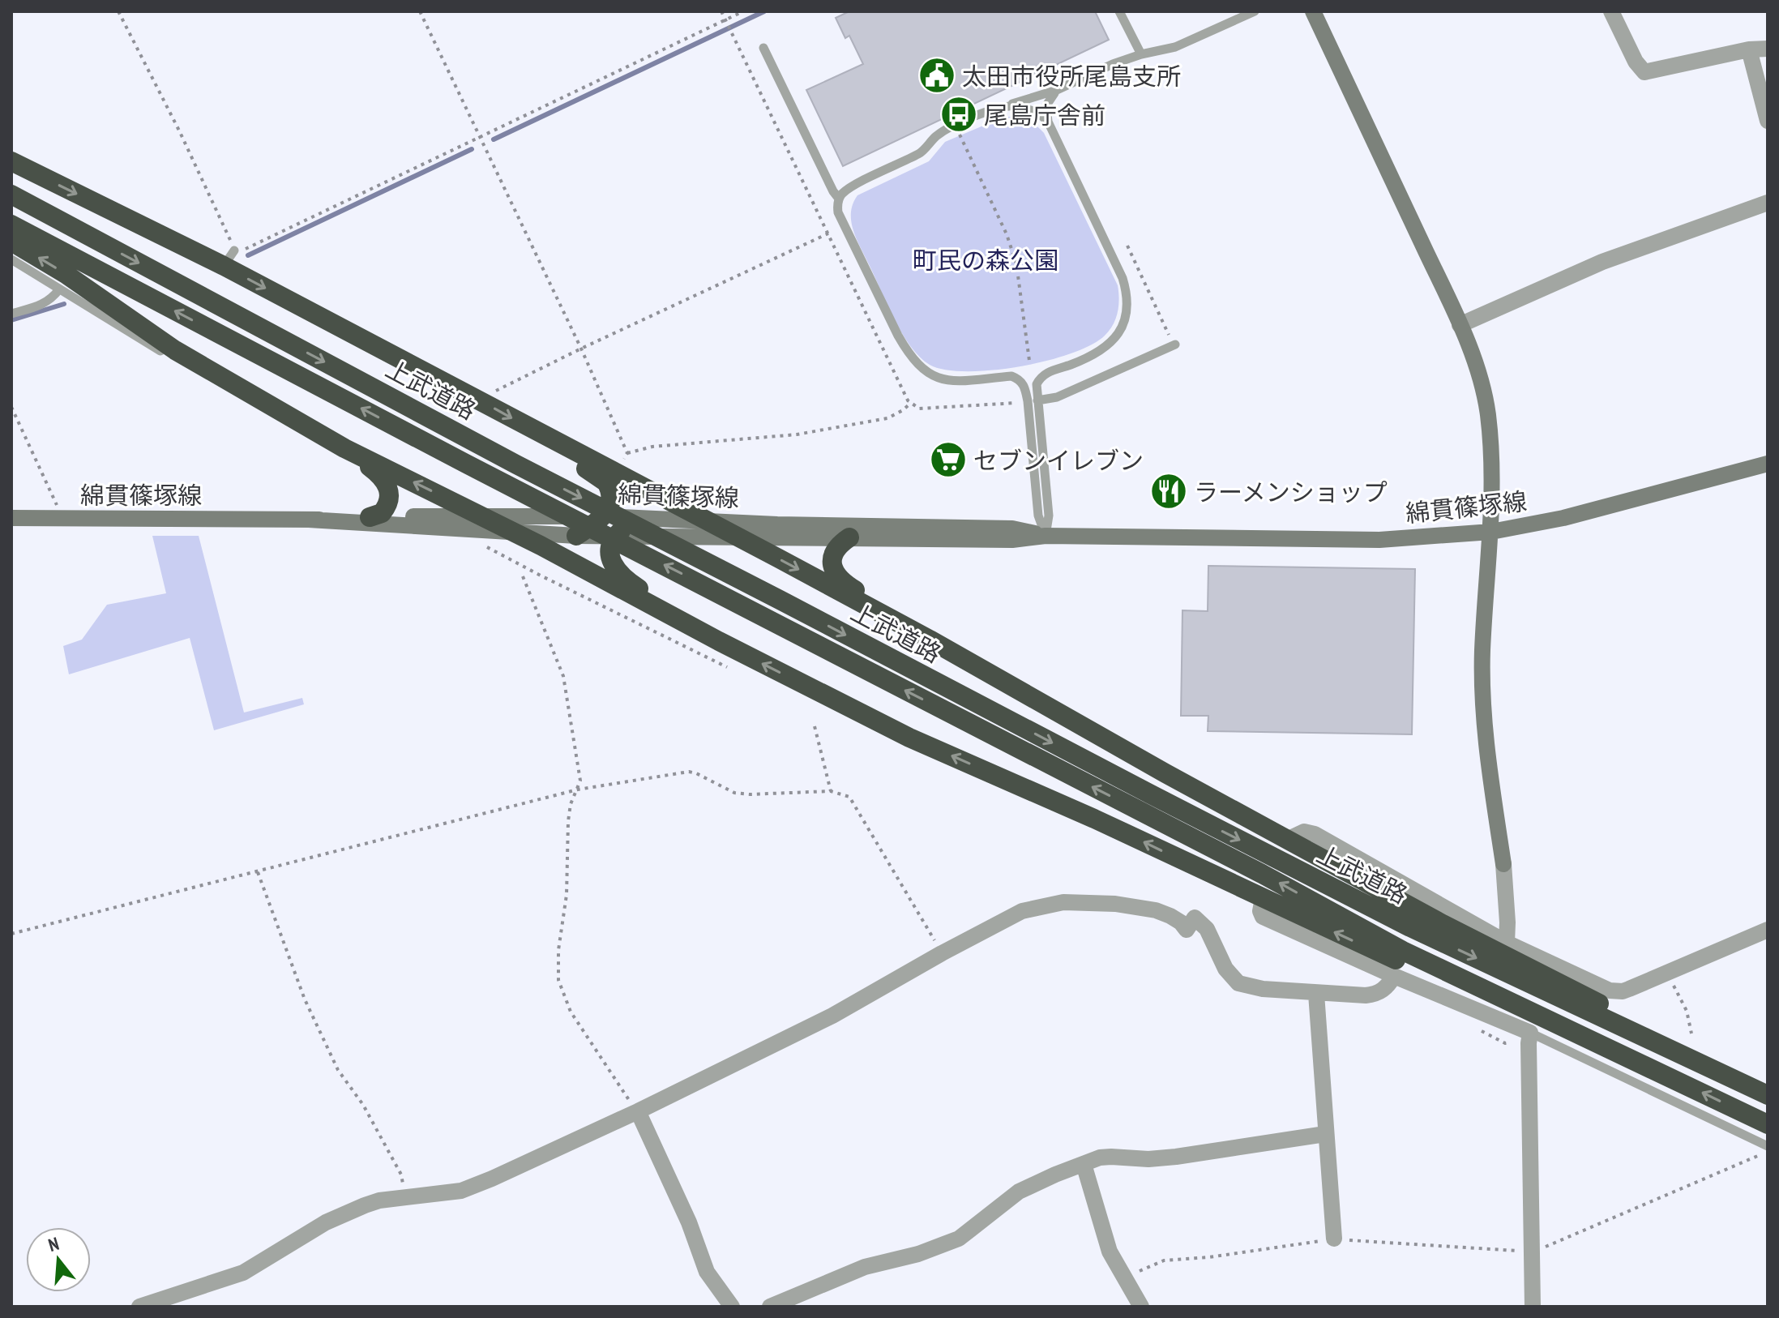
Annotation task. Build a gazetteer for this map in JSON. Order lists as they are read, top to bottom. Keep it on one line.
{"streets":{"highway":["上武道路"],"main road":["綿貫篠塚線"]},"parks":["町民の森公園"],"places":{"public building":["太田市役所尾島支所"],"bus stop":["尾島庁舎前"],"supermarket":["セブンイレブン"],"restaurant":["ラーメンショップ"]},"north":"top"}
